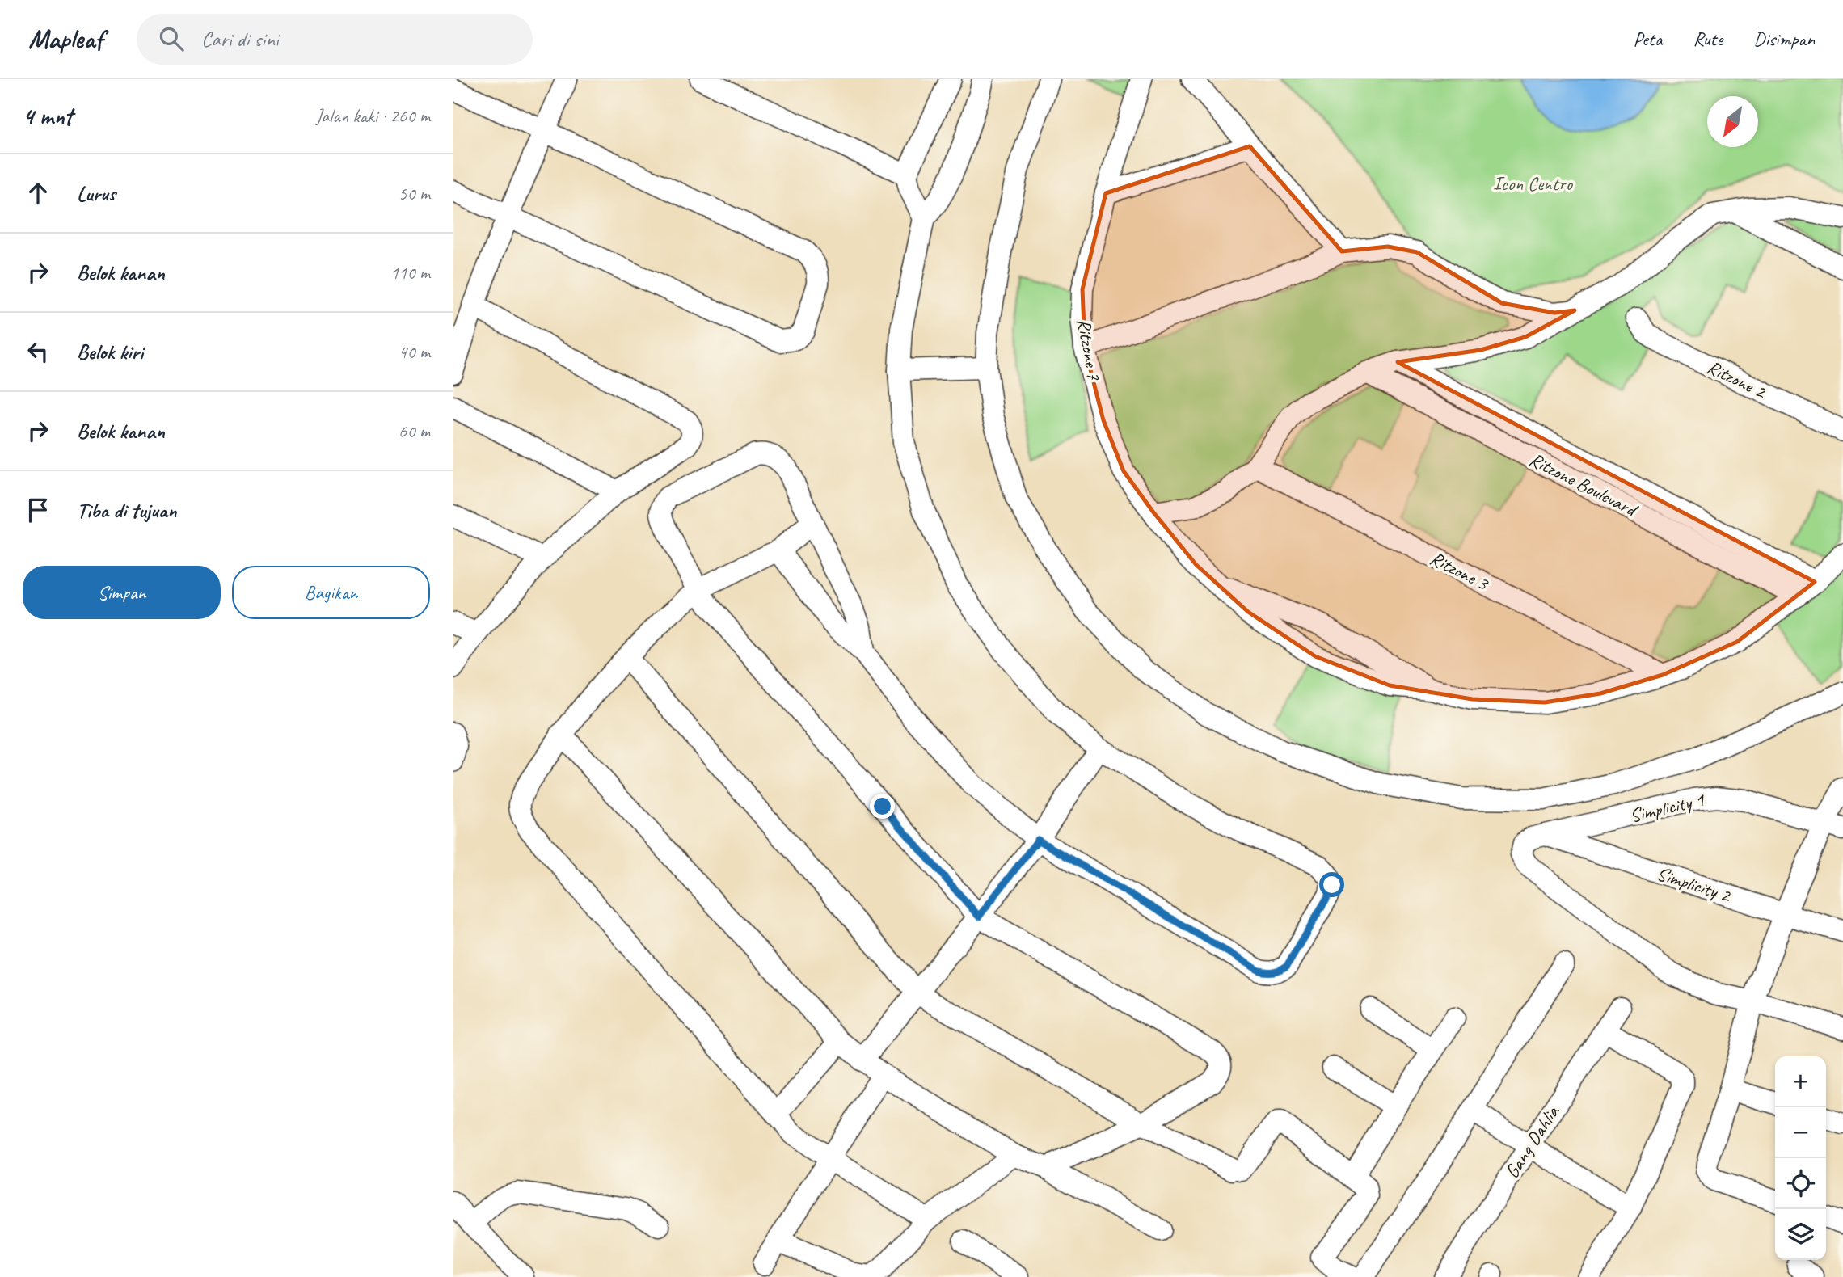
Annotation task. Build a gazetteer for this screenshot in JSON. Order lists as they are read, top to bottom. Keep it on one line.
{"streets":{"street":["Ritzone 7","Ritzone 2","Ritzone Boulevard","Ritzone 3","Simplicity 1","Simplicity 2","Gang Dahlia"]},"crossings":[["Simplicity 1","Simplicity 2"]],"parks":["Icon Centro"],"north":"bottom left","page":{"header":"Mapleaf","search":"Cari di sini","nav":["Peta","Rute","Disimpan"],"heading":["4 mnt","Jalan kaki · 260 m"],"list":[["Lurus","50 m"],["Belok kanan","110 m"],["Belok kiri","40 m"],["Belok kanan","60 m"],"Tiba di tujuan"],"buttons":["Simpan","Bagikan"],"map_buttons":["+","−"]}}
